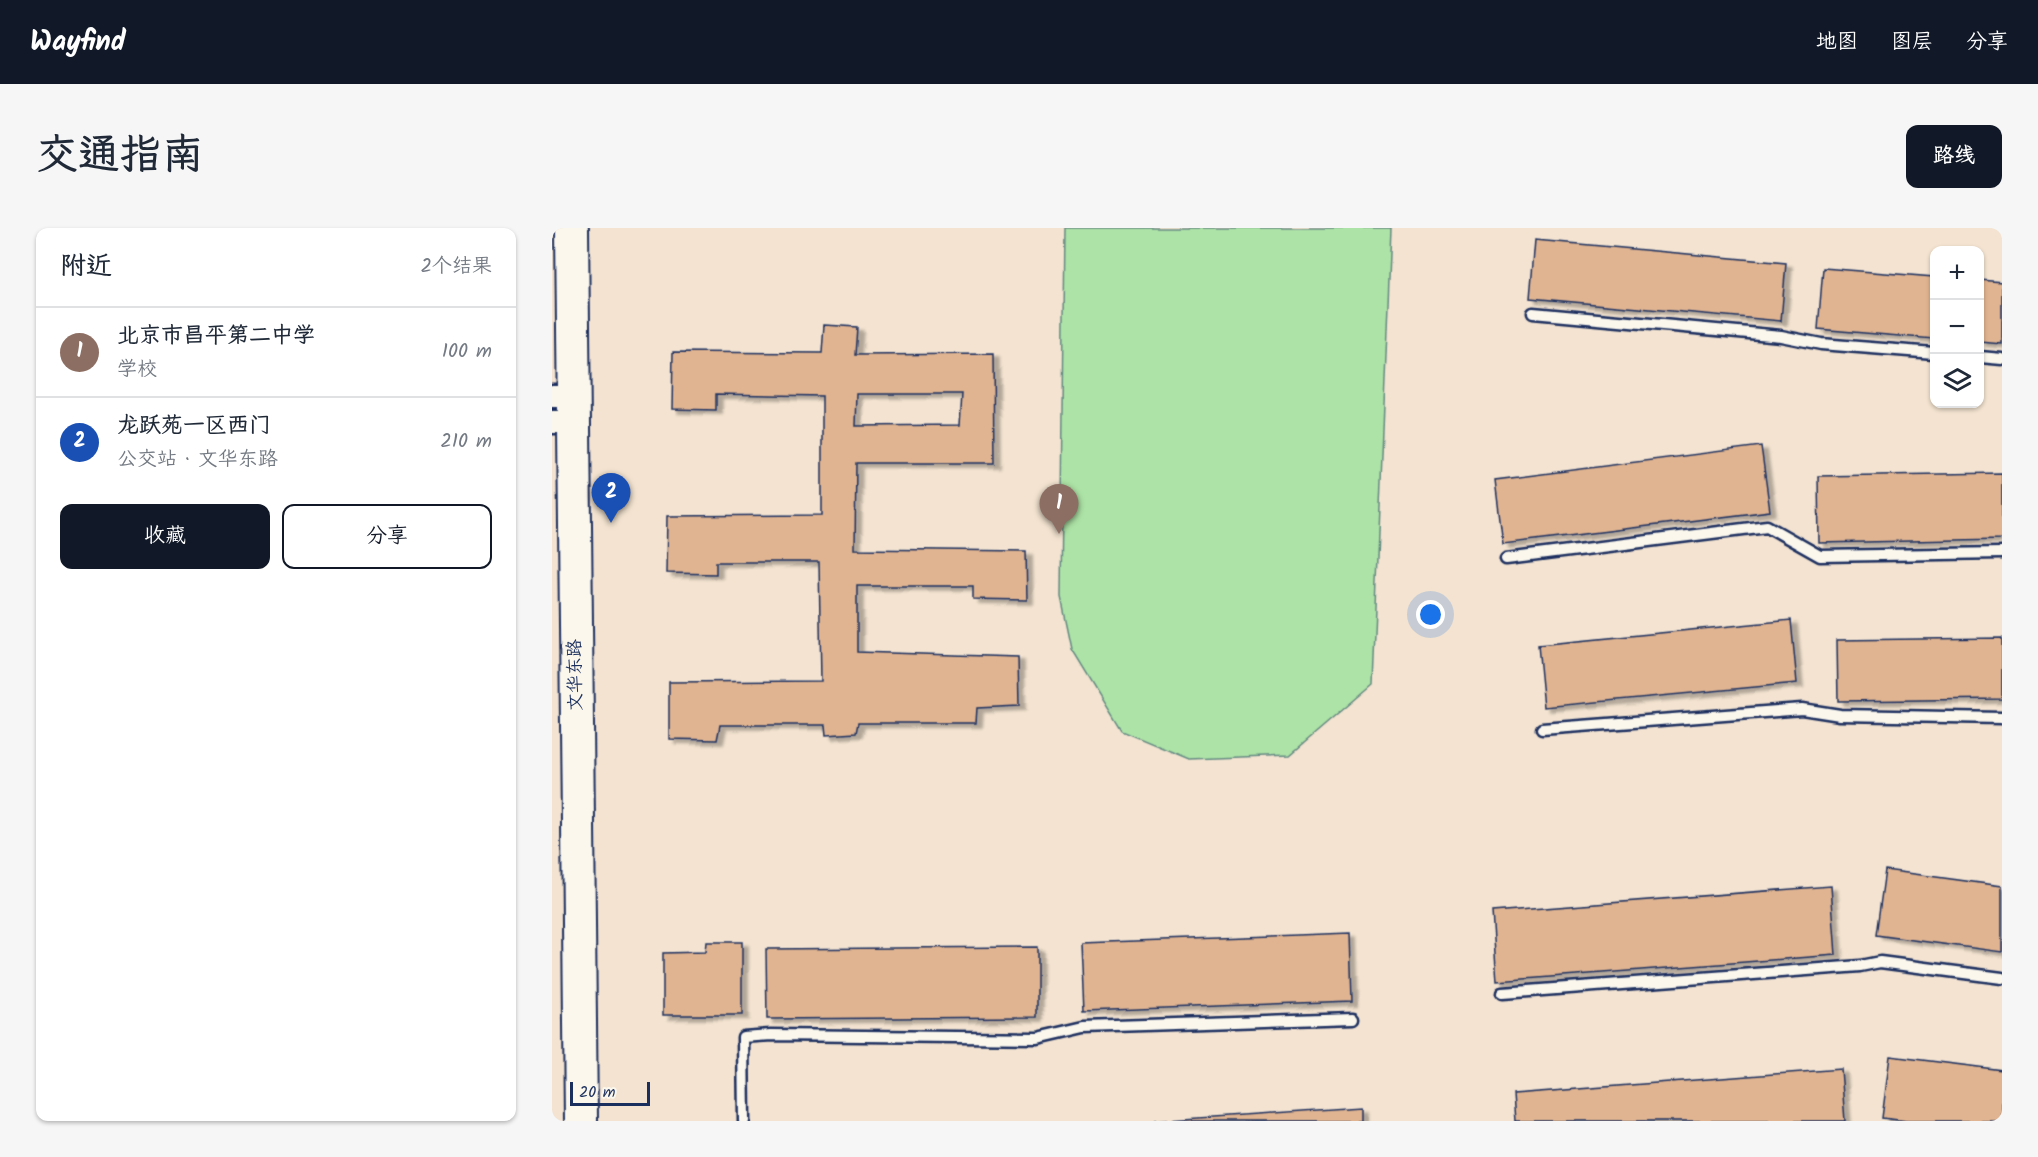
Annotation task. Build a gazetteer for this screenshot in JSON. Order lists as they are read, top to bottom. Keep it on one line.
{"streets":{"street":["文华东路"]},"scale_bar":"20 m","page":{"header":"Wayfind","nav":["地图","图层","分享"],"title":"交通指南","buttons":["路线",["收藏","分享"]],"heading":["附近","2个结果"],"map_buttons":["+","−"],"list":[{"mark":"1","name":"北京市昌平第二中学","note":"学校","value":"100 m"},{"mark":"2","name":"龙跃苑一区西门","note":"公交站 · 文华东路","value":"210 m"}],"pins":["2","1"],"scale":"20 m"}}
